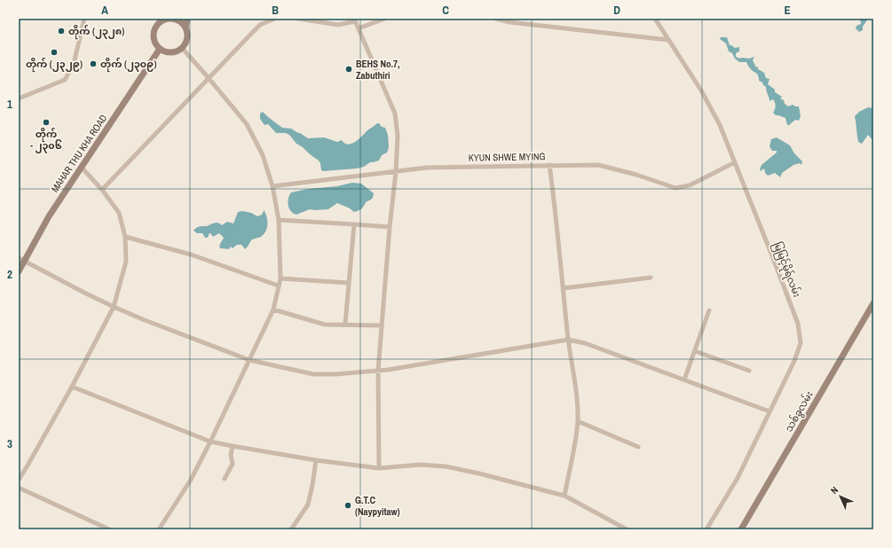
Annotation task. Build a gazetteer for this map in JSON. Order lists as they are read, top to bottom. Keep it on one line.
{"streets":{"main road":["MAHAR THU KHA ROAD","သစ်ခွလမ်း"],"street":["KYUN SHWE MYING","မြမြင့်မိုရ်လမ်း"]},"crossings":[["KYUN SHWE MYING","မြမြင့်မိုရ်လမ်း"]],"places":["တိုက် (၂၃၂၈)","တိုက် (၂၃၂၉)","တိုက် (၂၃၀၉)","BEHS No.7, Zabuthiri","တိုက် - ၂၃၀၆","G.T.C (Naypyitaw)"],"north":"top left","grid":{"columns":["A","B","C","D","E"],"rows":["1","2","3"]}}
